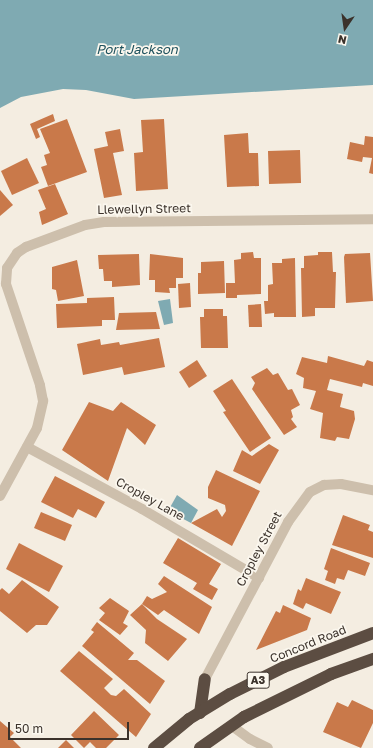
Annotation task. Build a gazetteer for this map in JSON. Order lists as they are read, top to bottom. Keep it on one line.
{"streets":{"highway":["Concord Road","A3"],"street":["Llewellyn Street","Cropley Lane","Cropley Street"]},"crossings":[["Llewellyn Street","Cropley Lane"],["Cropley Lane","Cropley Street"]],"water":["Port Jackson"],"scale_bar":"50 m","north":"bottom"}
